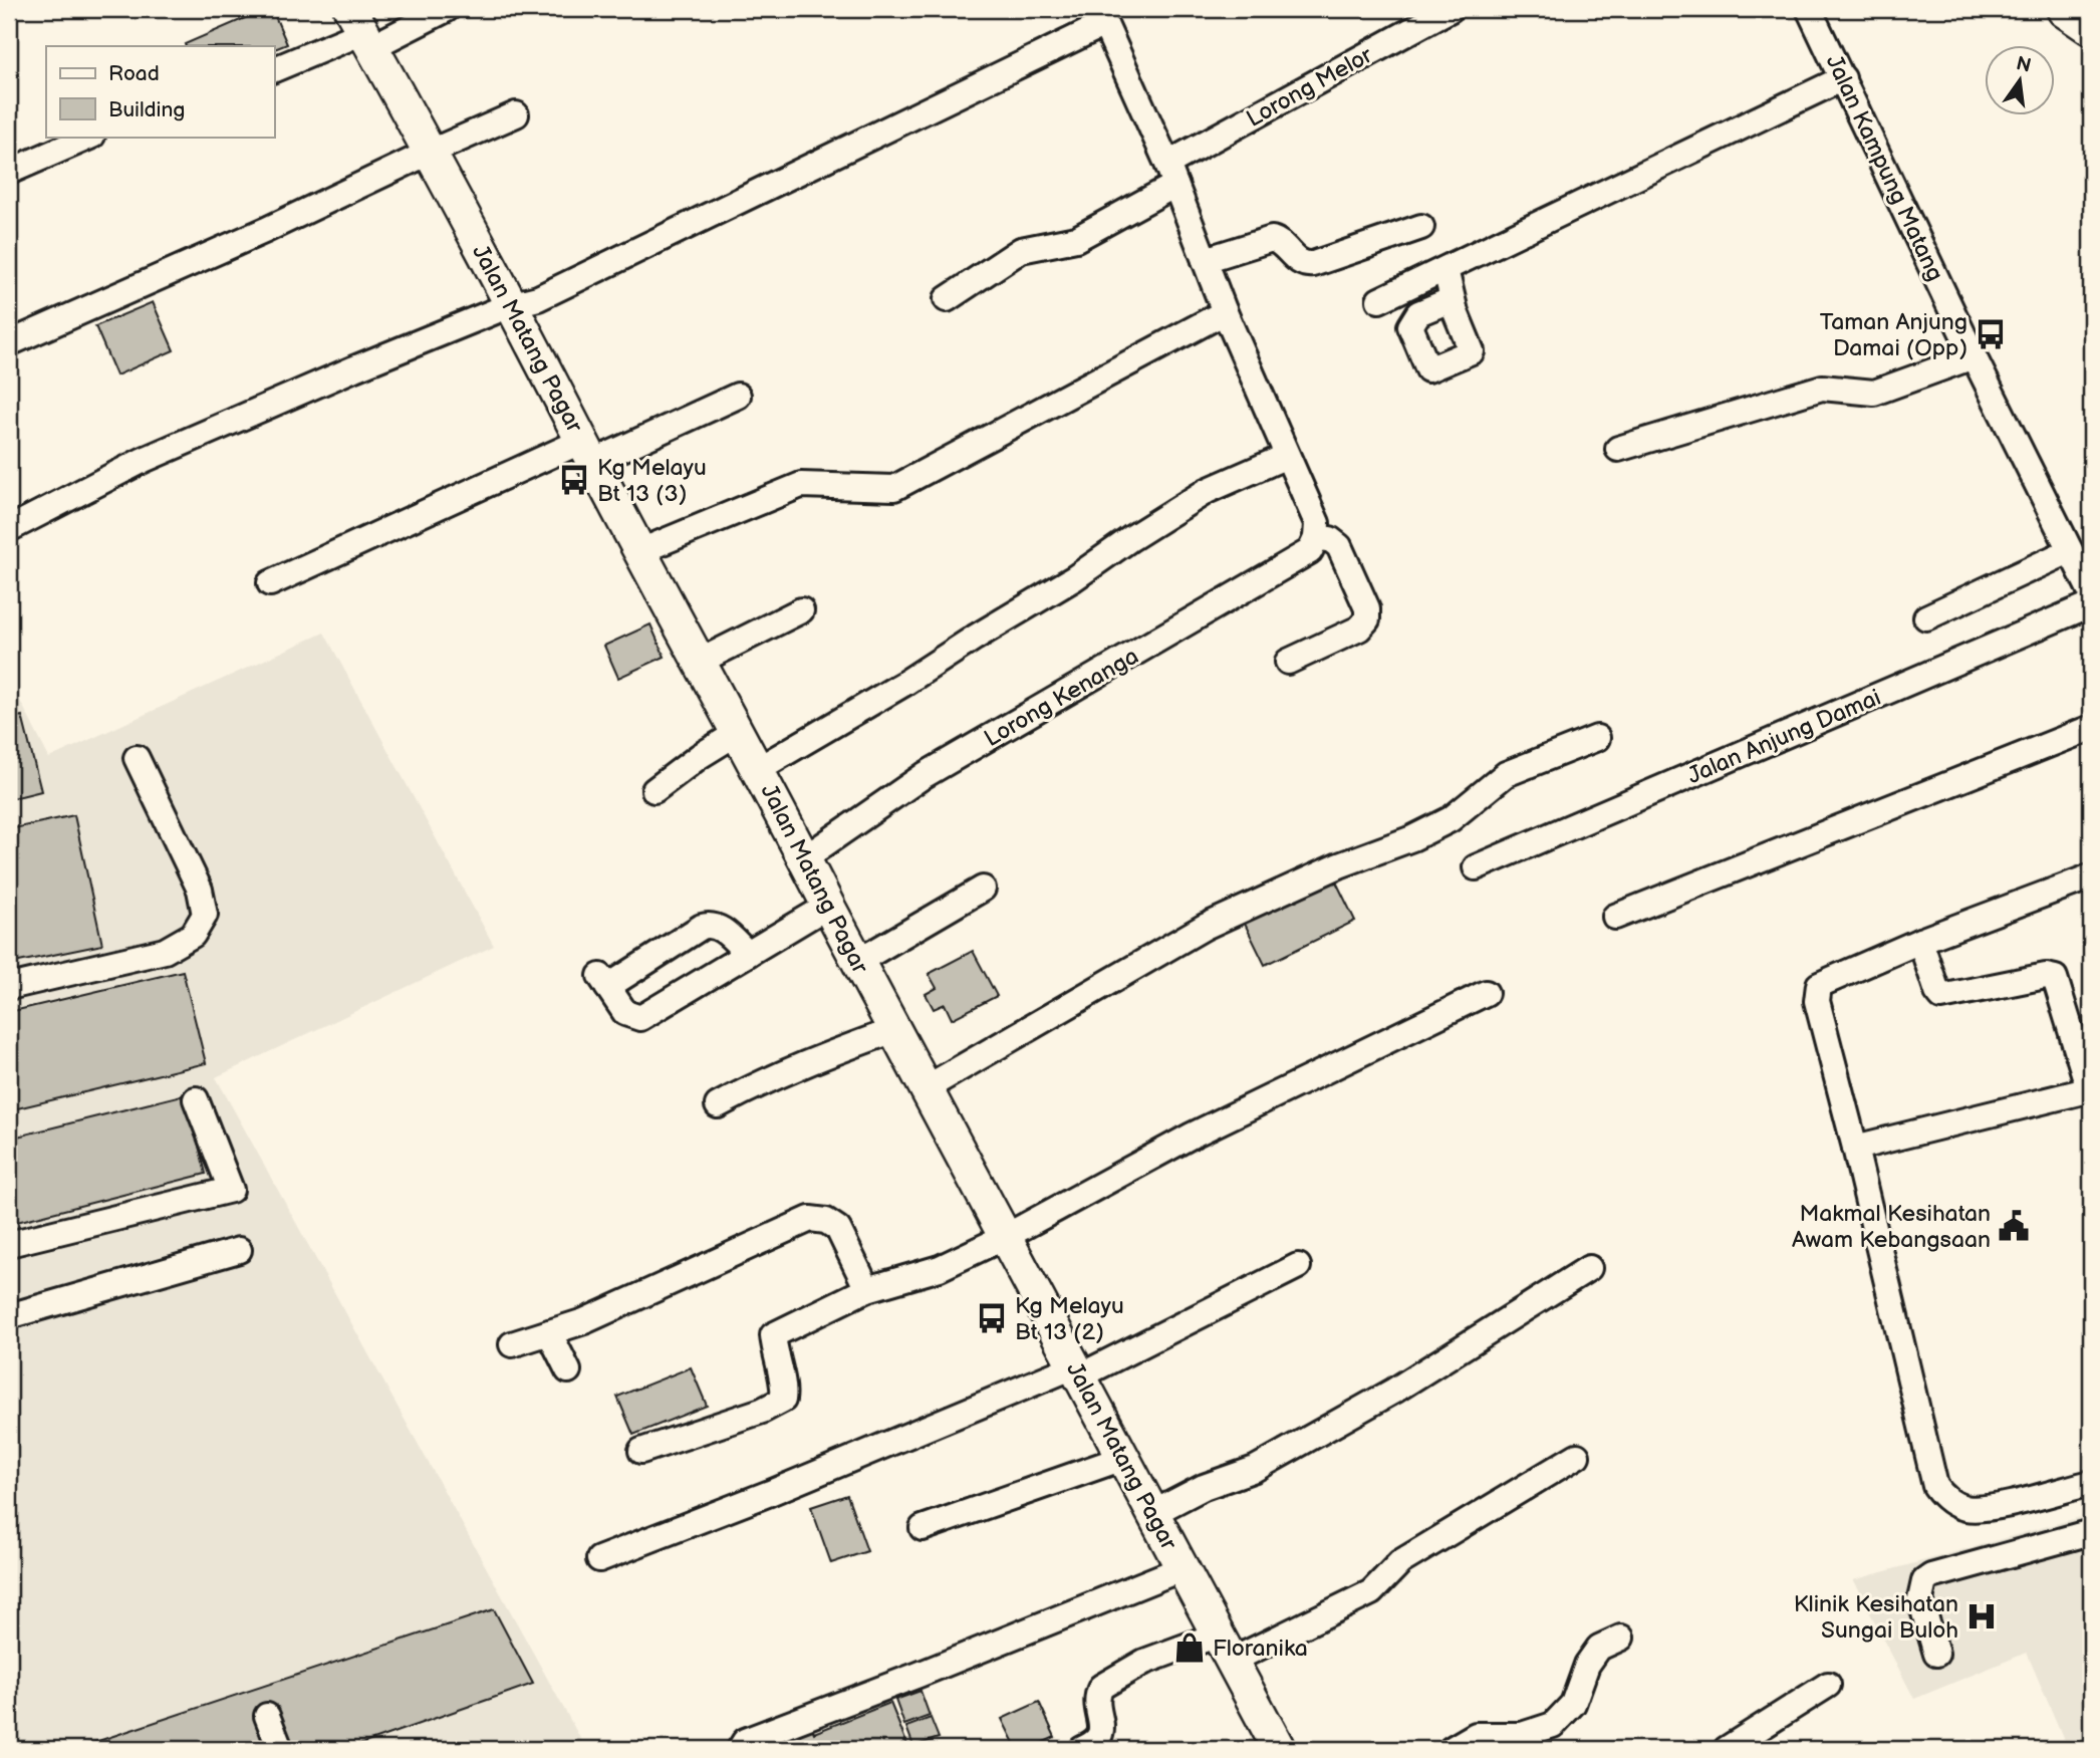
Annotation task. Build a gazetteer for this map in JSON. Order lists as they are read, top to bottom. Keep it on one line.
{"streets":{"main road":["Jalan Matang Pagar"],"street":["Lorong Melor","Jalan Kampung Matang","Lorong Kenanga","Jalan Anjung Damai"]},"crossings":[["Jalan Matang Pagar","Lorong Kenanga"]],"places":{"bus stop":["Taman Anjung Damai (Opp)","Kg Melayu Bt 13 (3)","Kg Melayu Bt 13 (2)"],"public building":["Makmal Kesihatan Awam Kebangsaan"],"hospital":["Klinik Kesihatan Sungai Buloh"],"shop":["Floranika"]},"legend":["Road","Building"],"north":"top"}
